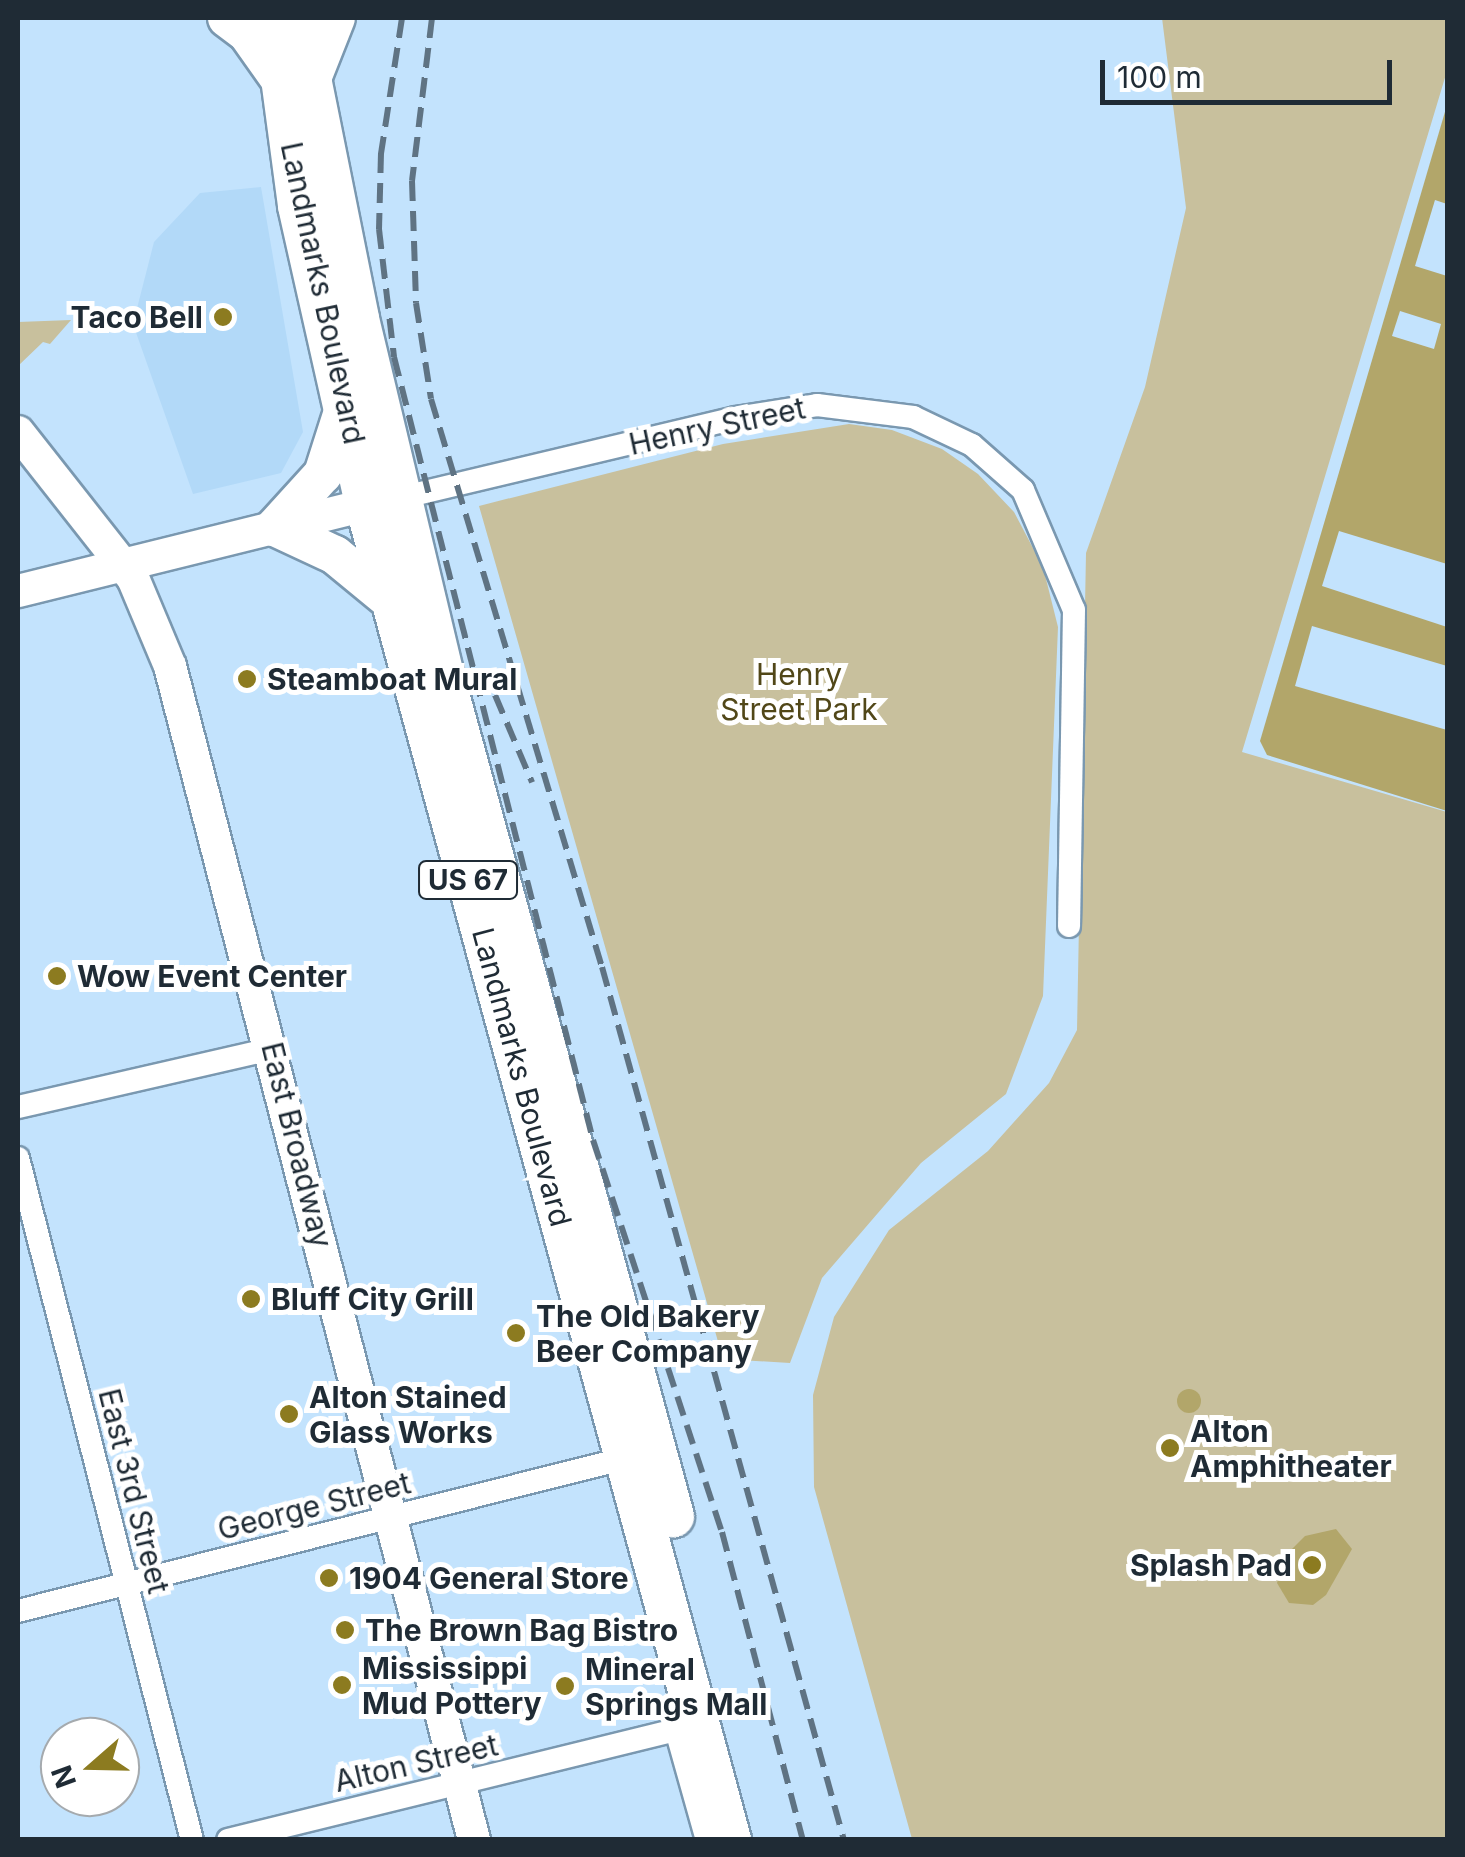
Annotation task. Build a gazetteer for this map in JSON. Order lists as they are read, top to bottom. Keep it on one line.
{"streets":{"highway":["Landmarks Boulevard","US 67"],"street":["Henry Street","East Broadway","East 3rd Street","George Street","Alton Street"]},"crossings":[["Landmarks Boulevard","Henry Street"],["Landmarks Boulevard","George Street"],["Henry Street","East Broadway"],["East Broadway","George Street"],["East Broadway","Alton Street"],["East 3rd Street","George Street"]],"parks":["Henry Street Park"],"places":["Taco Bell","Steamboat Mural","Wow Event Center","Bluff City Grill","The Old Bakery Beer Company","Alton Stained Glass Works","Alton Amphitheater","Splash Pad","1904 General Store","The Brown Bag Bistro","Mississippi Mud Pottery","Mineral Springs Mall"],"scale_bar":"100 m","north":"left"}
